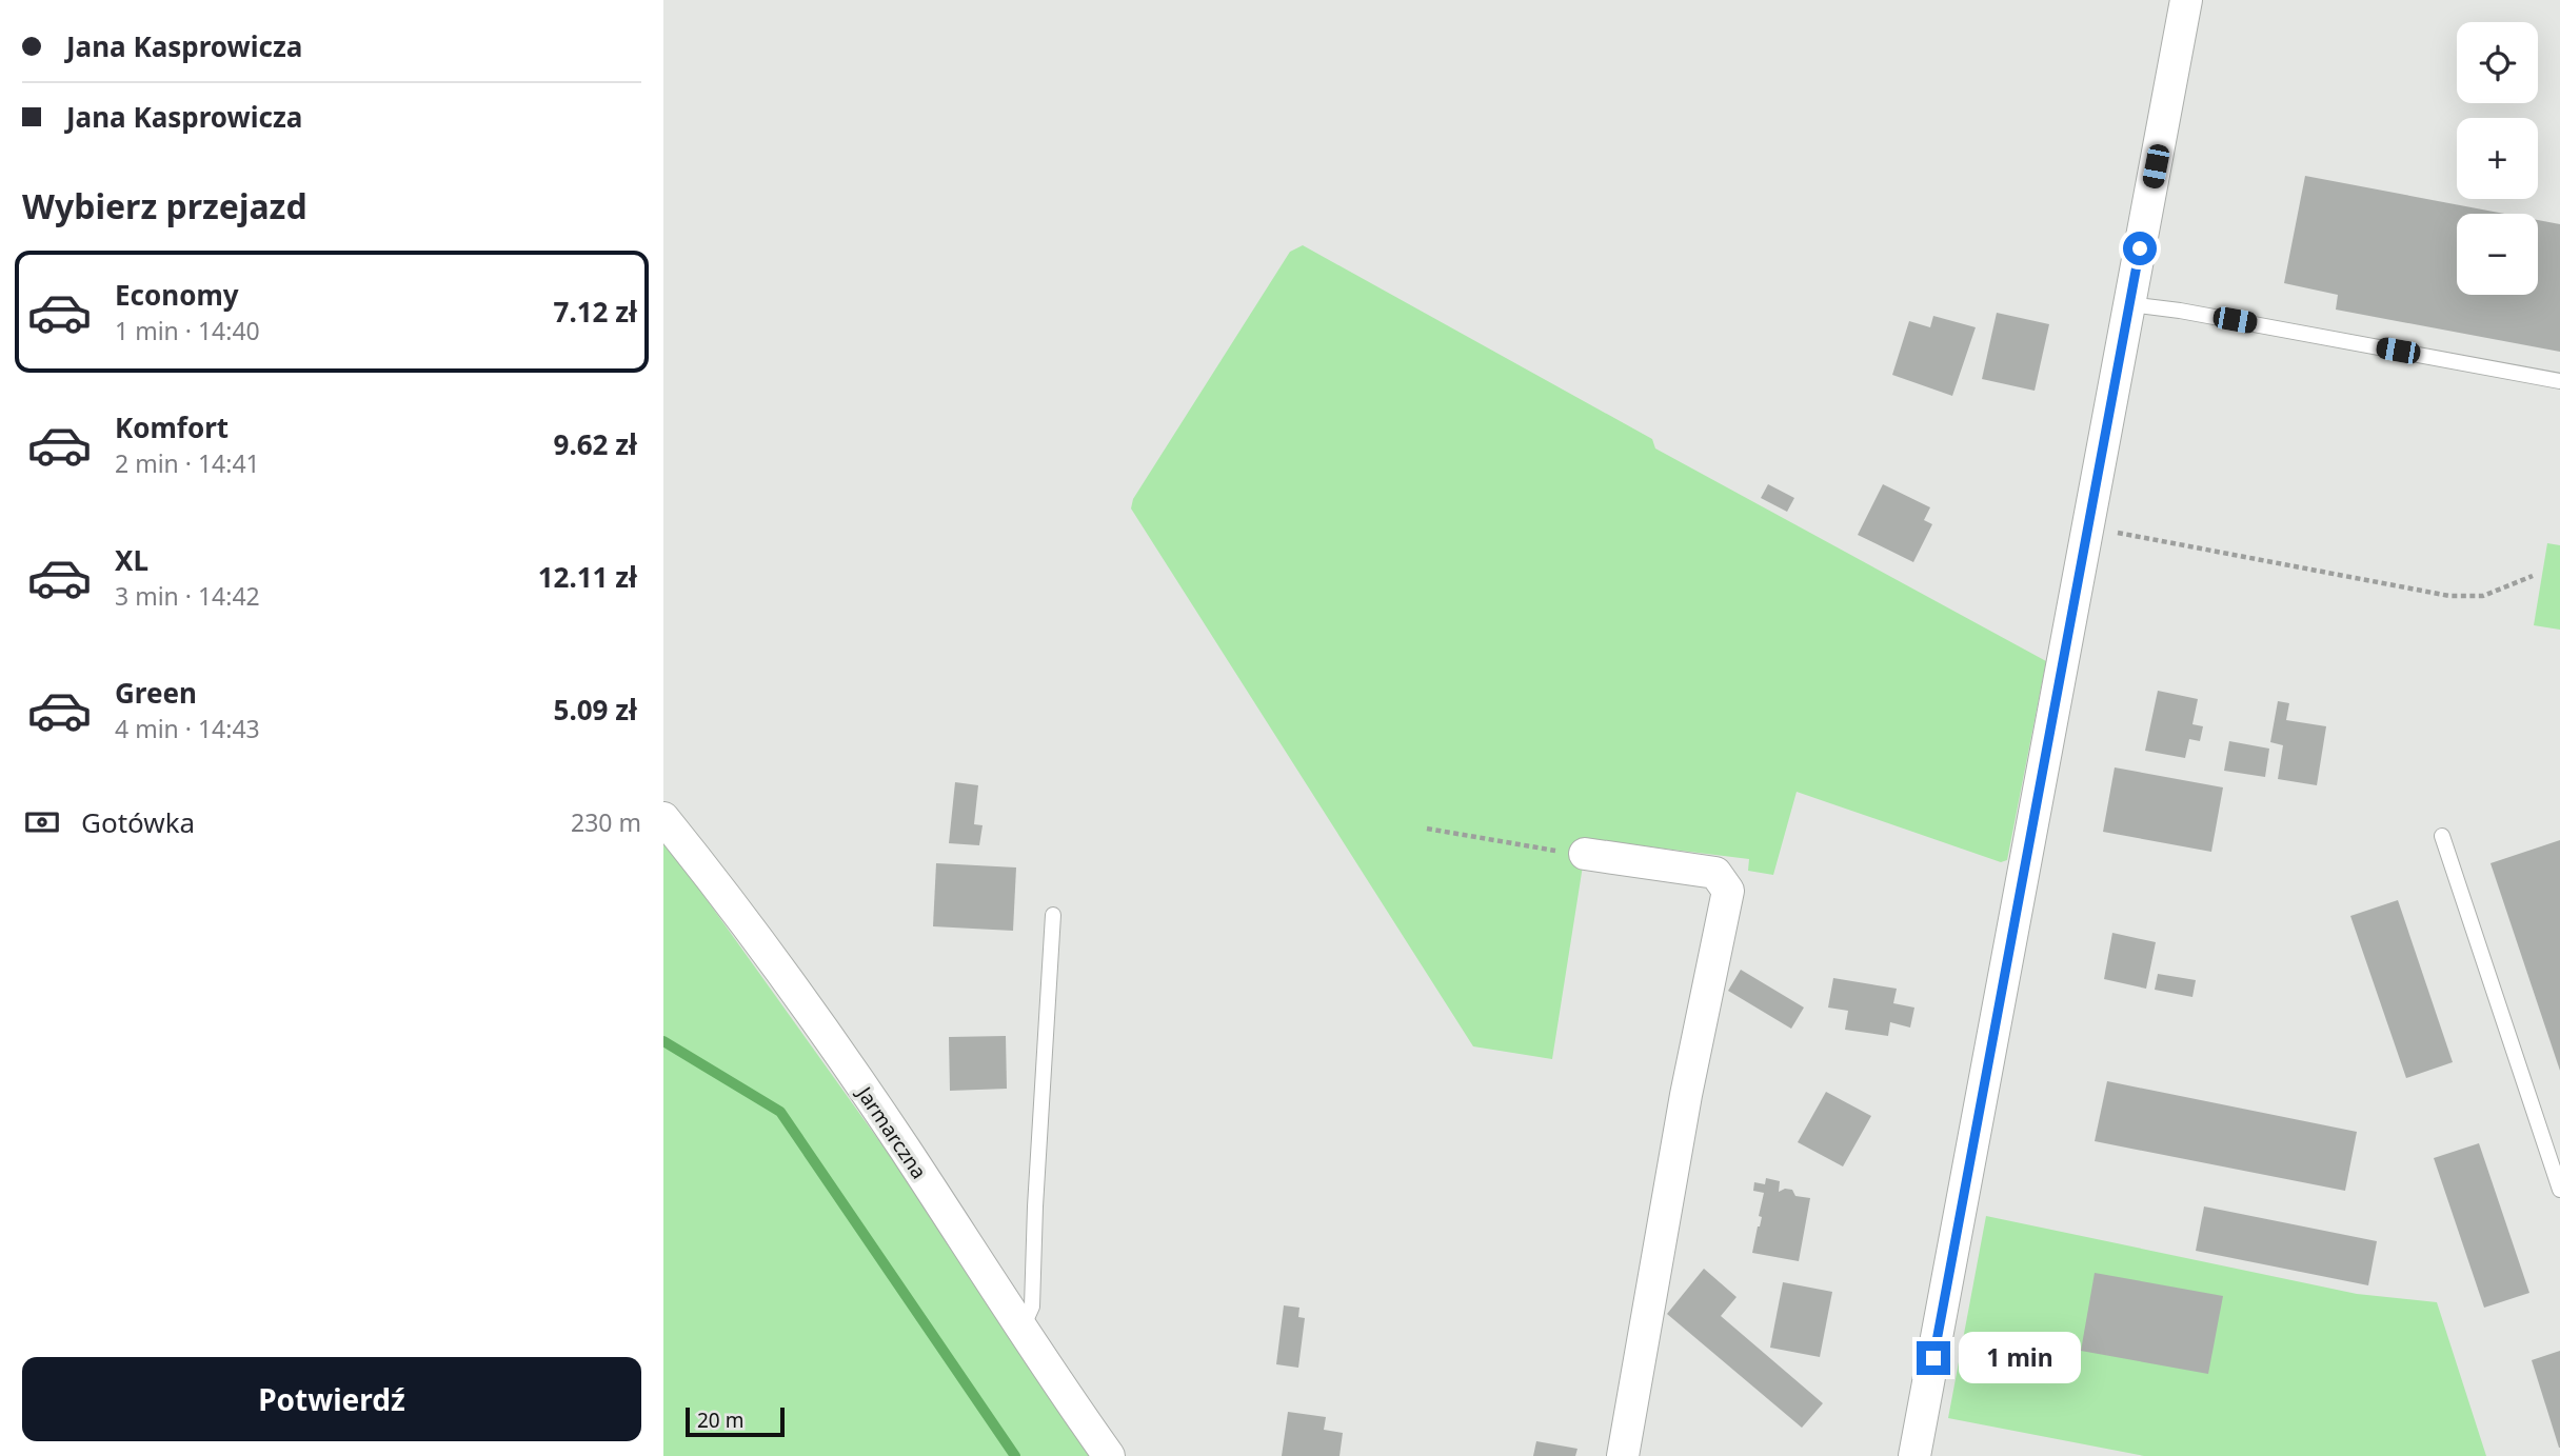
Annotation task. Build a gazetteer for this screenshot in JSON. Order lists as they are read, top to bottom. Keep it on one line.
{"streets":{"street":["Jarmarczna"]},"scale_bar":"20 m","page":{"banner":["Jana Kasprowicza","Jana Kasprowicza"],"map_buttons":["+","−"],"heading":"Wybierz przejazd","list":[{"name":"Economy","note":"1 min · 14:40","value":"7.12 zł"},{"name":"Komfort","note":"2 min · 14:41","value":"9.62 zł"},{"name":"XL","note":"3 min · 14:42","value":"12.11 zł"},{"name":"Green","note":"4 min · 14:43","value":"5.09 zł"}],"pay":["Gotówka","230 m"],"bubble":"1 min","buttons":"Potwierdź","scale":"20 m"}}
